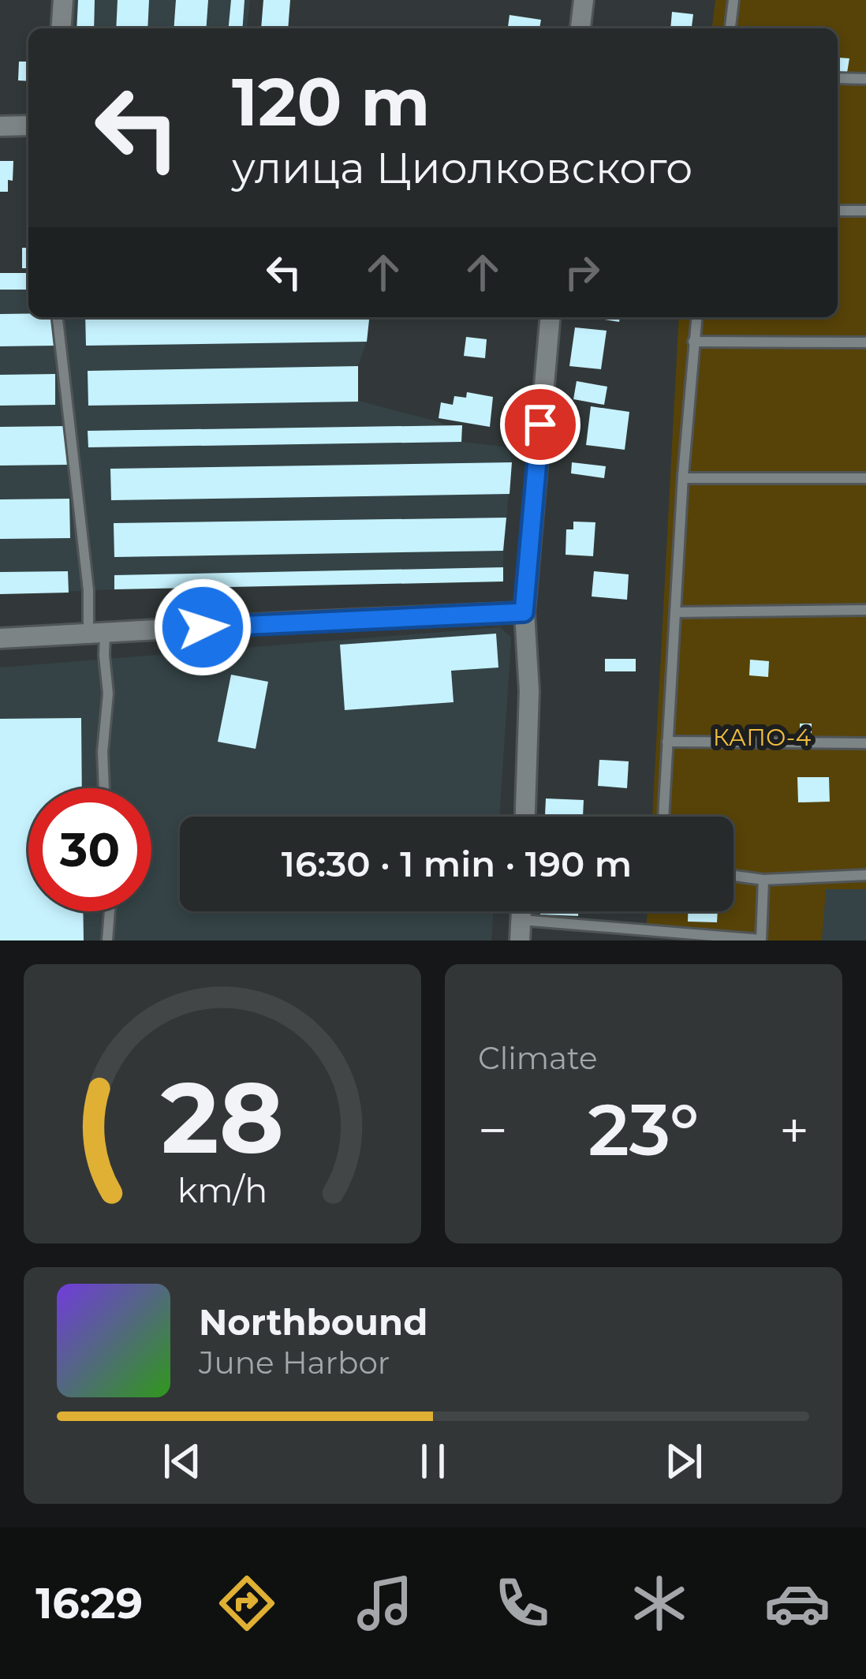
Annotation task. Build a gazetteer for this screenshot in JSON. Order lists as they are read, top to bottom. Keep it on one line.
{"parks":["КАПО-4"],"page":{"turn":["120 m","улица Циолковского"],"limit":"30","trip":"16:30 · 1 min · 190 m","tile":"Climate","heat":["−","23°","+"],"song":["Northbound","June Harbor"],"tabs":"16:29","gauge":["28","km/h"]}}
